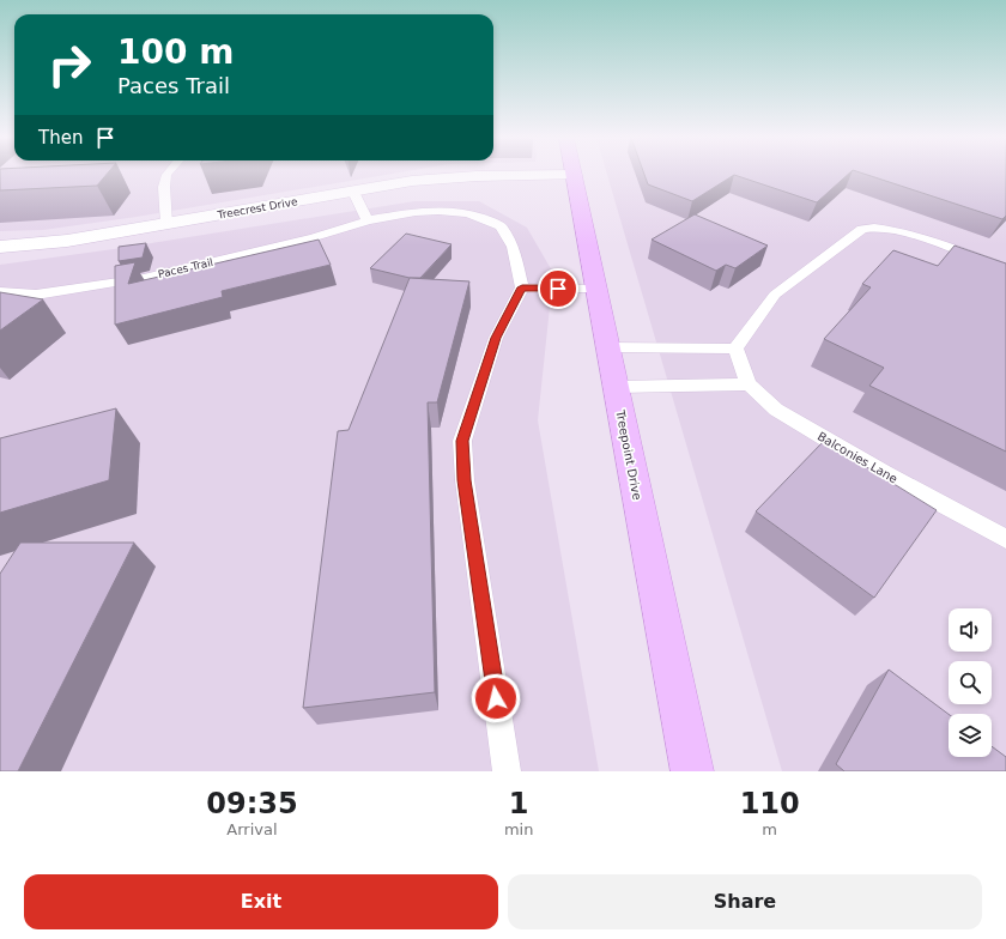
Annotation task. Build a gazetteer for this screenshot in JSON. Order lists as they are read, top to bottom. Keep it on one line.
{"streets":{"street":["Treecrest Drive","Treepoint Drive"],"lane":["Paces Trail","Balconies Lane"]},"crossings":[["Treecrest Drive","Treepoint Drive"]],"page":{"turn":["100 m","Paces Trail"],"then":"Then","eta":["09:35","Arrival","1","min","110","m"],"buttons":["Exit","Share"]}}
